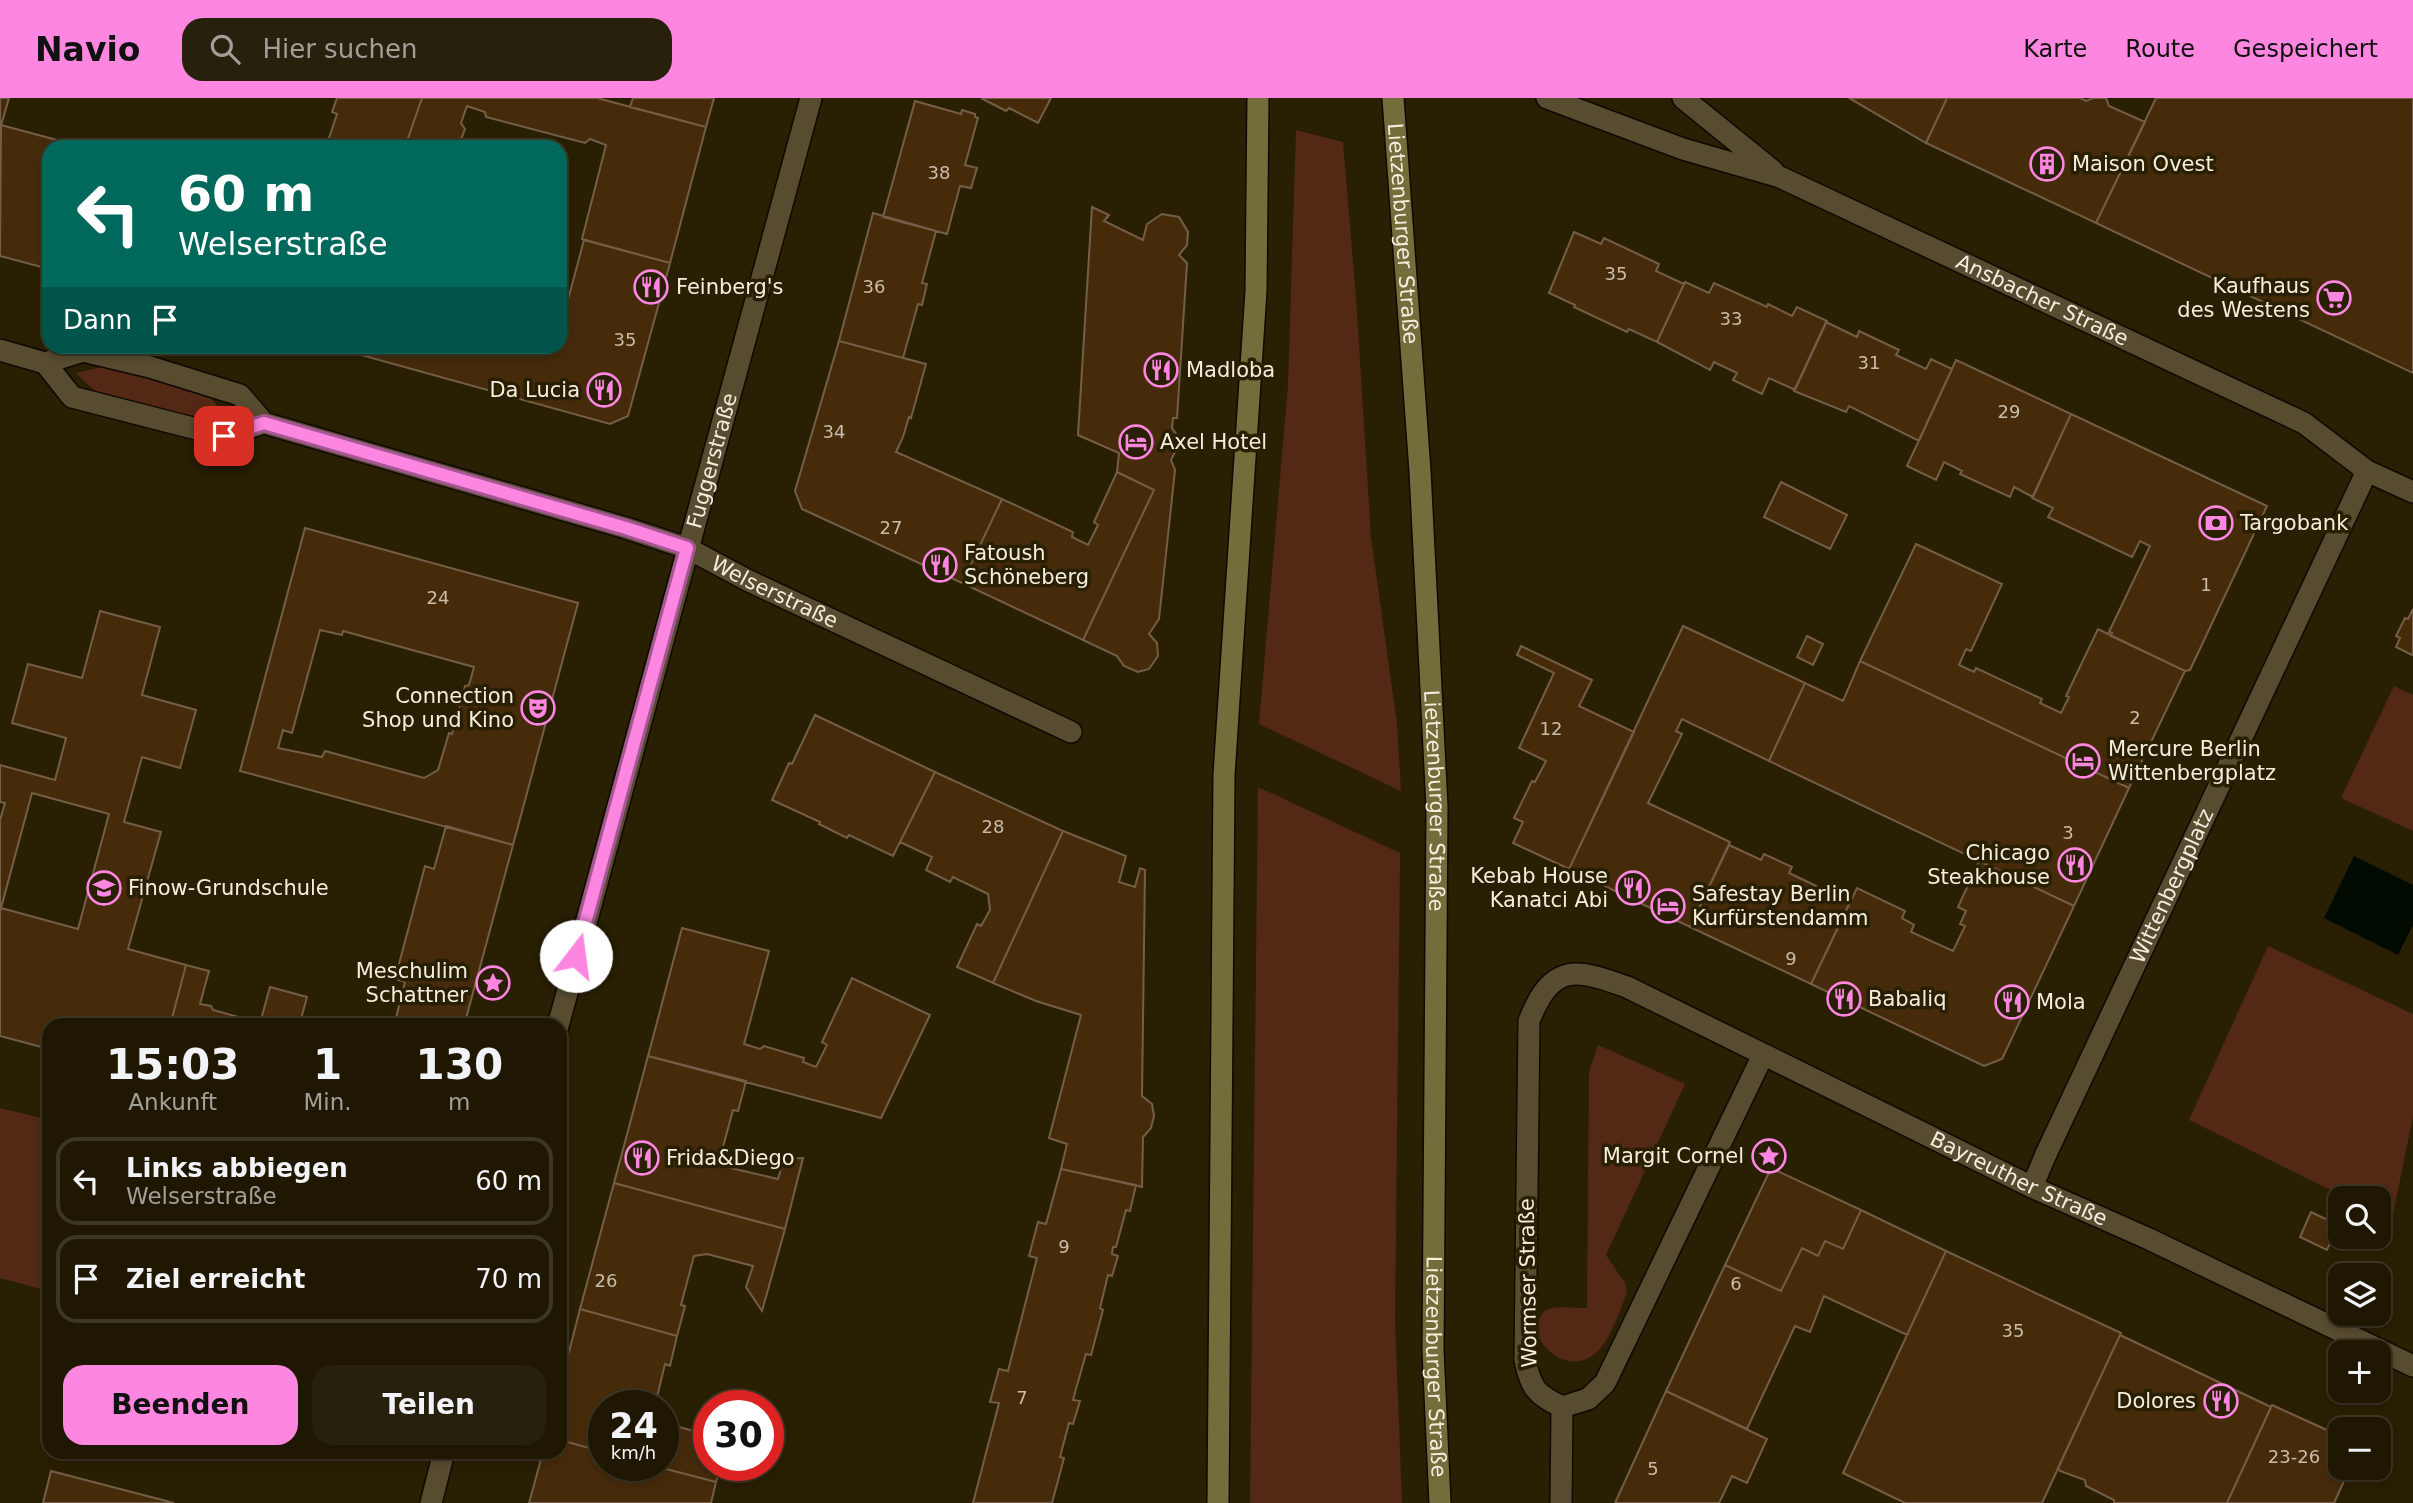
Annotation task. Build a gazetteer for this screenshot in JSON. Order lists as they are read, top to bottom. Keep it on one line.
{"streets":{"main road":["Lietzenburger Straße"],"street":["Ansbacher Straße","Fuggerstraße","Welserstraße","Wittenbergplatz","Bayreuther Straße","Wormser Straße"]},"crossings":[["Ansbacher Straße","Wittenbergplatz"],["Fuggerstraße","Welserstraße"],["Wittenbergplatz","Bayreuther Straße"],["Bayreuther Straße","Wormser Straße"]],"places":{"building":["Maison Ovest"],"restaurant":["Feinberg's","Madloba","Da Lucia","Fatoush Schöneberg","Chicago Steakhouse","Kebab House Kanatci Abi","Babaliq","Mola","Frida&Diego","Dolores"],"supermarket":["Kaufhaus des Westens"],"hotel":["Axel Hotel","Mercure Berlin Wittenbergplatz","Safestay Berlin Kurfürstendamm"],"bank":["Targobank"],"theatre":["Connection Shop und Kino"],"school or university":["Finow-Grundschule"],"place":["Meschulim Schattner","Margit Cornel"]},"house_numbers":["38","35","36","33","35","31","29","34","27","1","24","2","12","28","3","9","9","26","6","35","7","23-26","5"],"page":{"header":"Navio","search":"Hier suchen","nav":["Karte","Route","Gespeichert"],"turn":["60 m","Welserstraße"],"then":"Dann","eta":["15:03","Ankunft","1","Min.","130","m"],"list":[{"name":"Links abbiegen","note":"Welserstraße","value":"60 m"},{"name":"Ziel erreicht","value":"70 m"}],"map_buttons":["+","−"],"buttons":["Beenden","Teilen"],"speed":"24 km/h","limit":"30"}}
